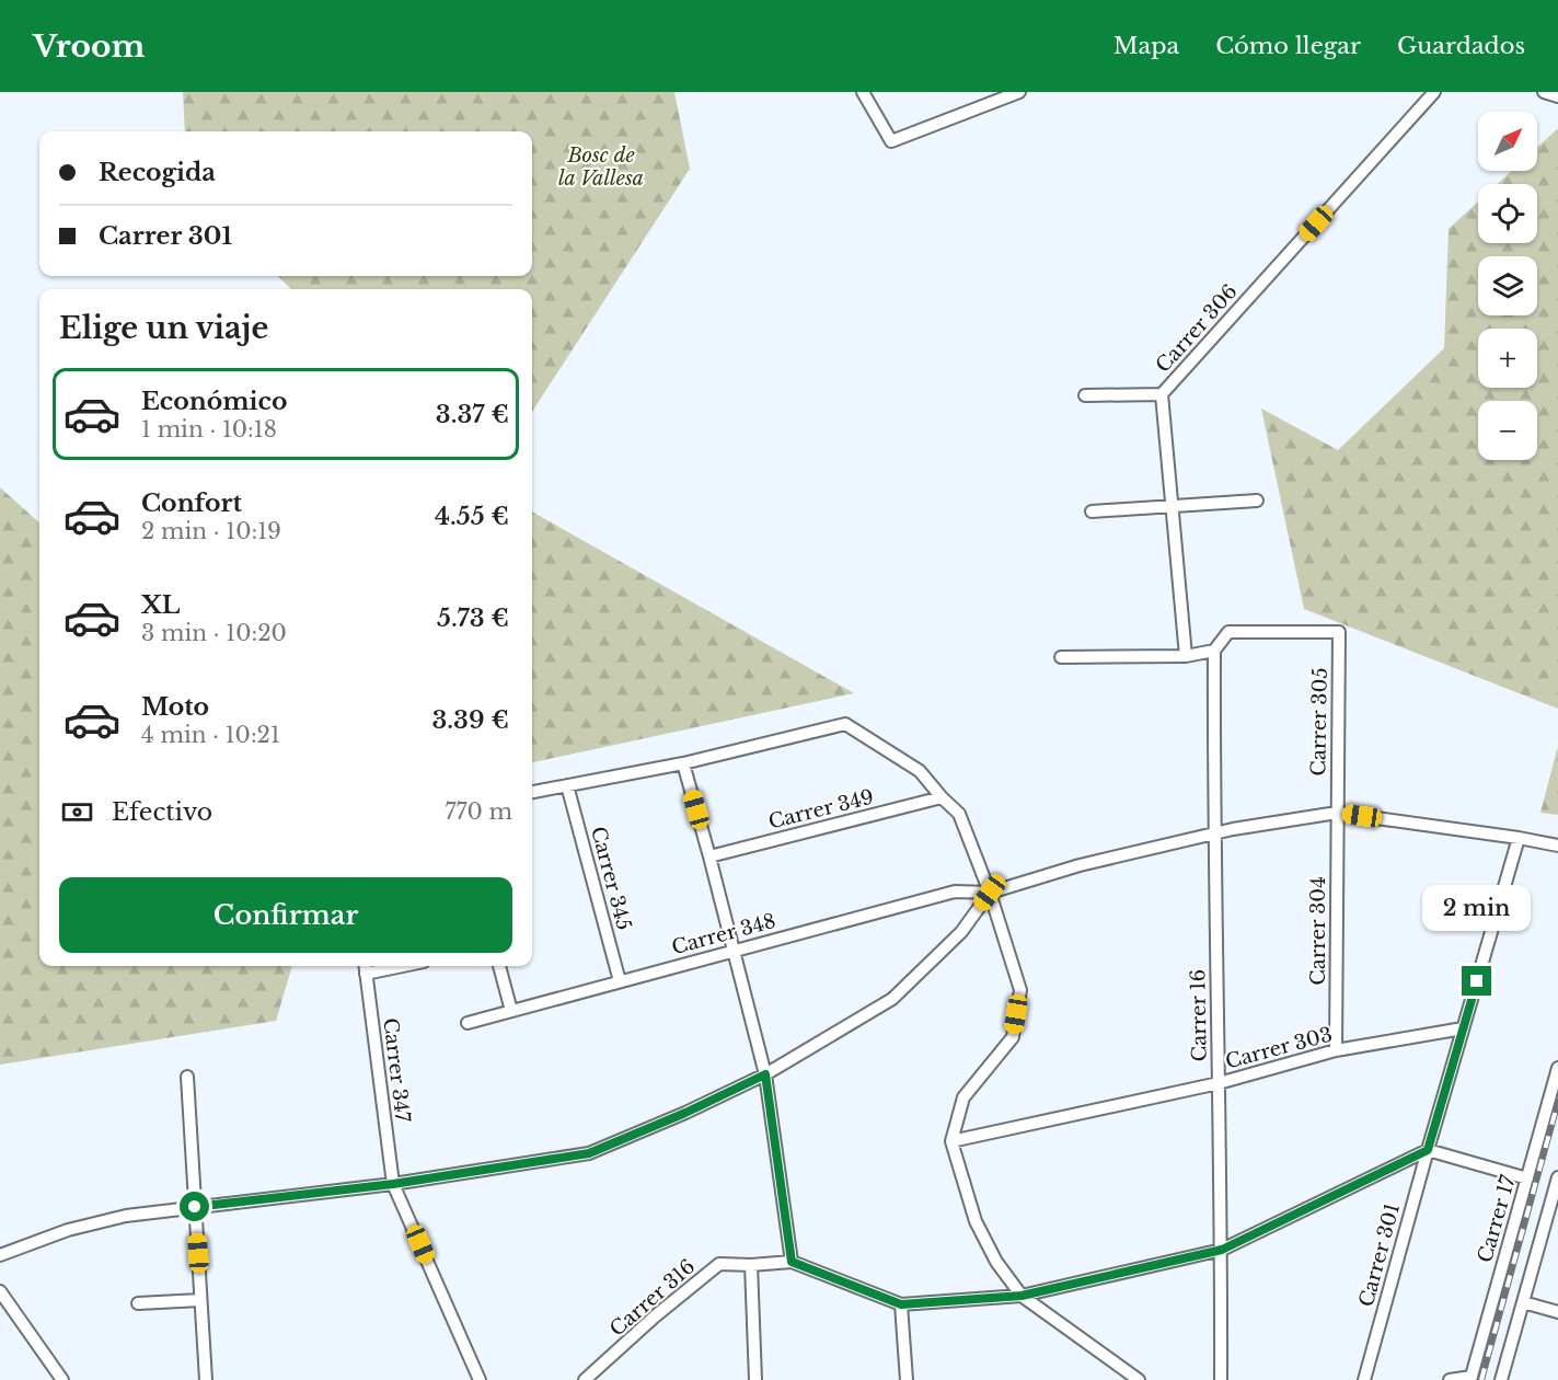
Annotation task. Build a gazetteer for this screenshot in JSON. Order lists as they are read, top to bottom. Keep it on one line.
{"streets":{"street":["Carrer 306","Carrer 305","Carrer 349","Carrer 345","Carrer 304","Carrer 348","Carrer 16","Carrer 303","Carrer 347","Carrer 17","Carrer 301","Carrer 316"]},"crossings":[["Carrer 305","Carrer 304"],["Carrer 305","Carrer 16"],["Carrer 345","Carrer 348"],["Carrer 304","Carrer 303"],["Carrer 16","Carrer 303"],["Carrer 303","Carrer 301"]],"parks":["Bosc de la Vallesa"],"north":"top right","page":{"header":"Vroom","nav":["Mapa","Cómo llegar","Guardados"],"map_buttons":["+","−"],"banner":["Recogida","Carrer 301"],"heading":"Elige un viaje","list":[{"name":"Económico","note":"1 min · 10:18","value":"3.37 €"},{"name":"Confort","note":"2 min · 10:19","value":"4.55 €"},{"name":"XL","note":"3 min · 10:20","value":"5.73 €"},{"name":"Moto","note":"4 min · 10:21","value":"3.39 €"}],"pay":["Efectivo","770 m"],"buttons":"Confirmar","bubble":"2 min"}}
